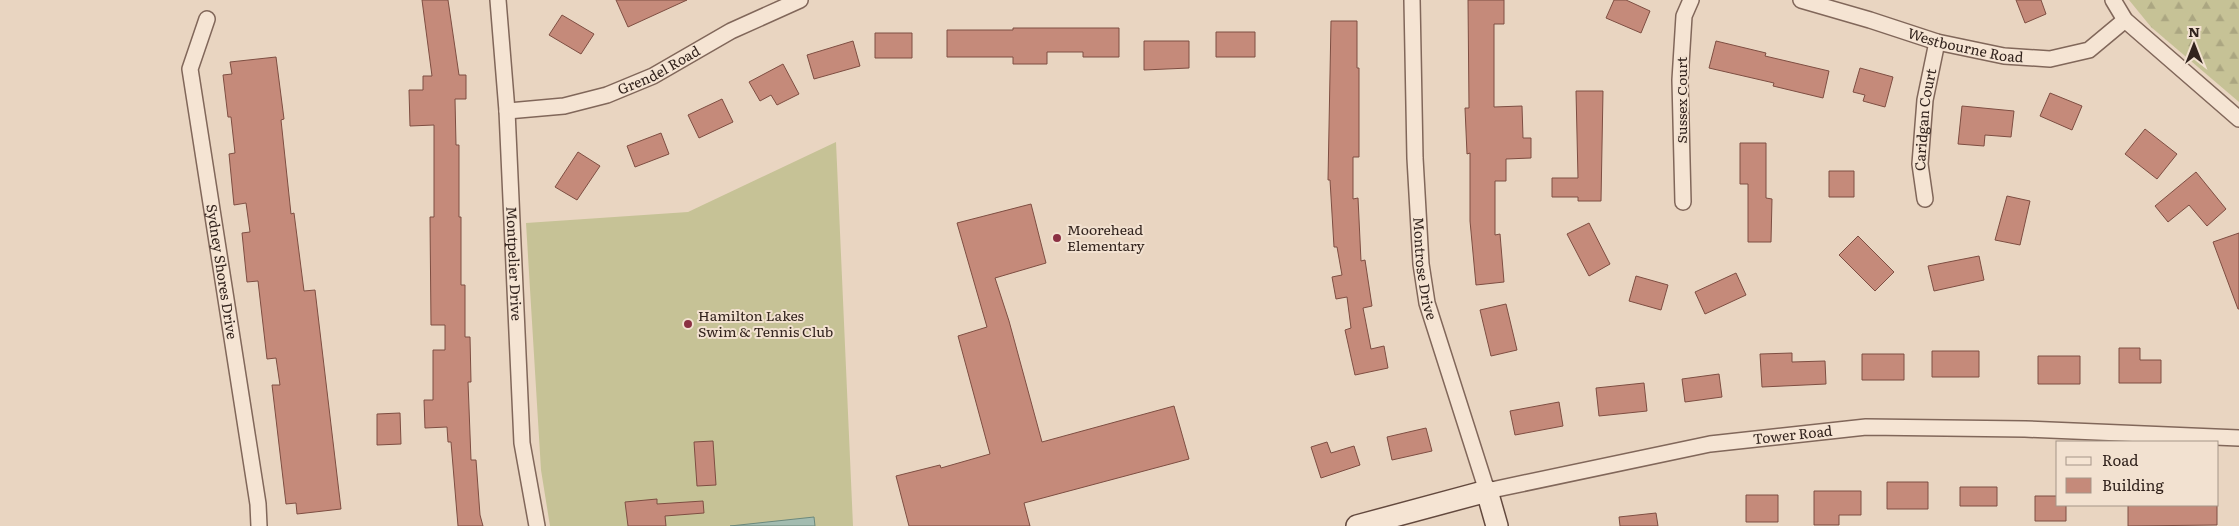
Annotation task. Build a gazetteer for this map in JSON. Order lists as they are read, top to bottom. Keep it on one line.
{"streets":{"street":["Westbourne Road","Grendel Road","Sussex Court","Caridgan Court","Montpelier Drive","Montrose Drive","Sydney Shores Drive","Tower Road"]},"crossings":[["Westbourne Road","Caridgan Court"],["Grendel Road","Montpelier Drive"],["Montrose Drive","Tower Road"]],"places":["Moorehead Elementary","Hamilton Lakes Swim & Tennis Club"],"legend":["Road","Building"],"north":"top"}
